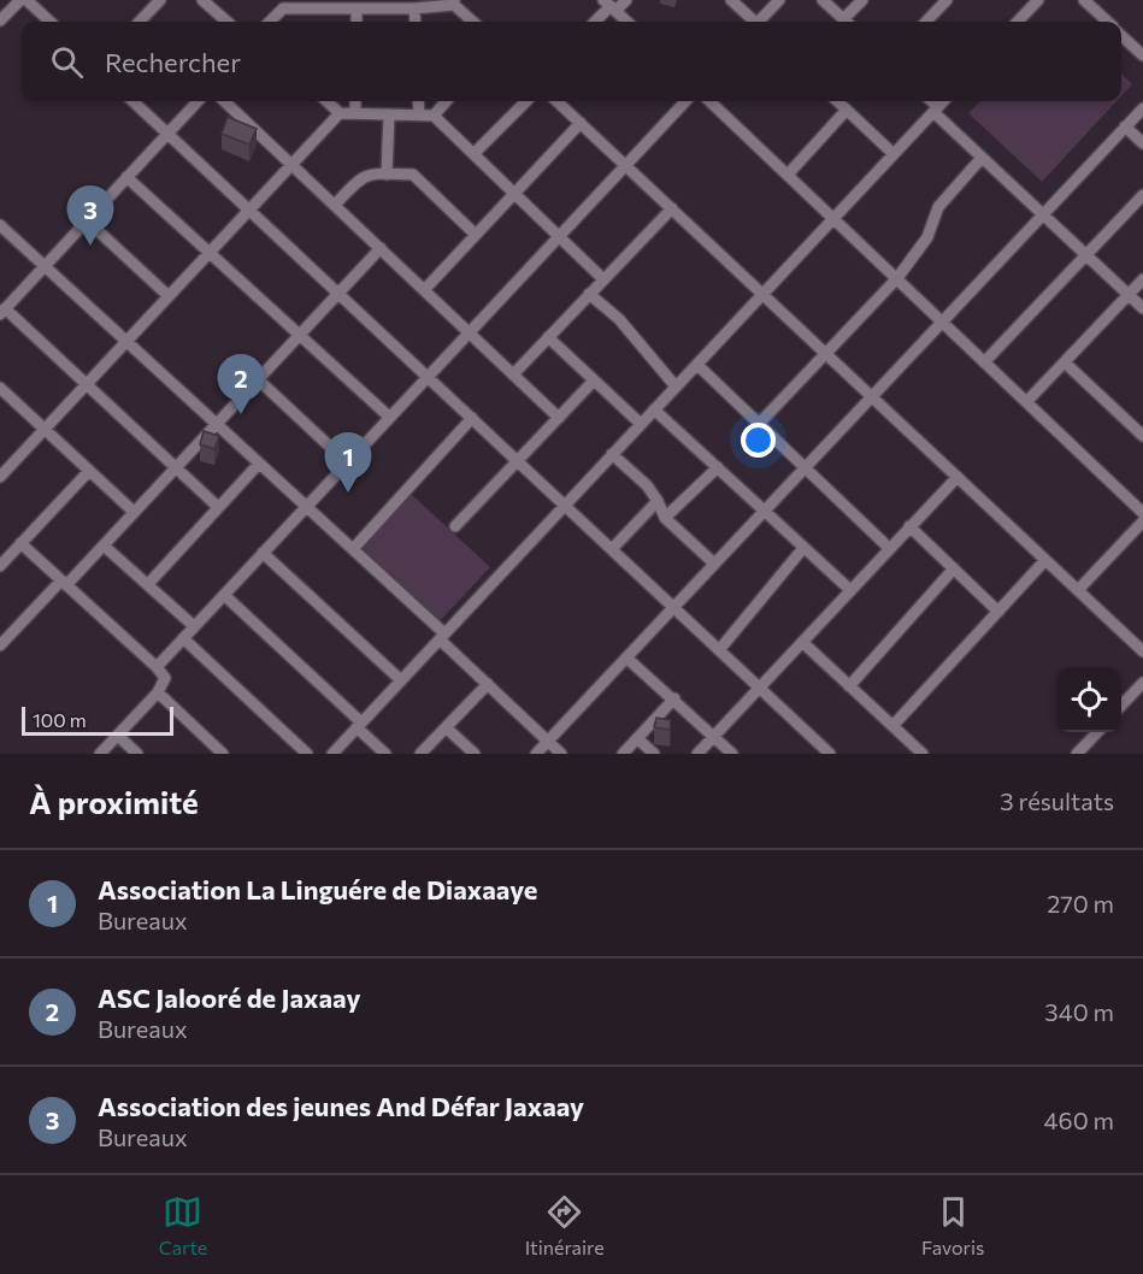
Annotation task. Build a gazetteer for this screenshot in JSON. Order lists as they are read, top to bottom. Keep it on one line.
{"scale_bar":"100 m","page":{"search":"Rechercher","pins":["3","2","1"],"scale":"100 m","heading":["À proximité","3 résultats"],"list":[{"mark":"1","name":"Association La Linguére de Diaxaaye","note":"Bureaux","value":"270 m"},{"mark":"2","name":"ASC Jalooré de Jaxaay","note":"Bureaux","value":"340 m"},{"mark":"3","name":"Association des jeunes And Défar Jaxaay","note":"Bureaux","value":"460 m"}],"nav":["Carte","Itinéraire","Favoris"]}}
